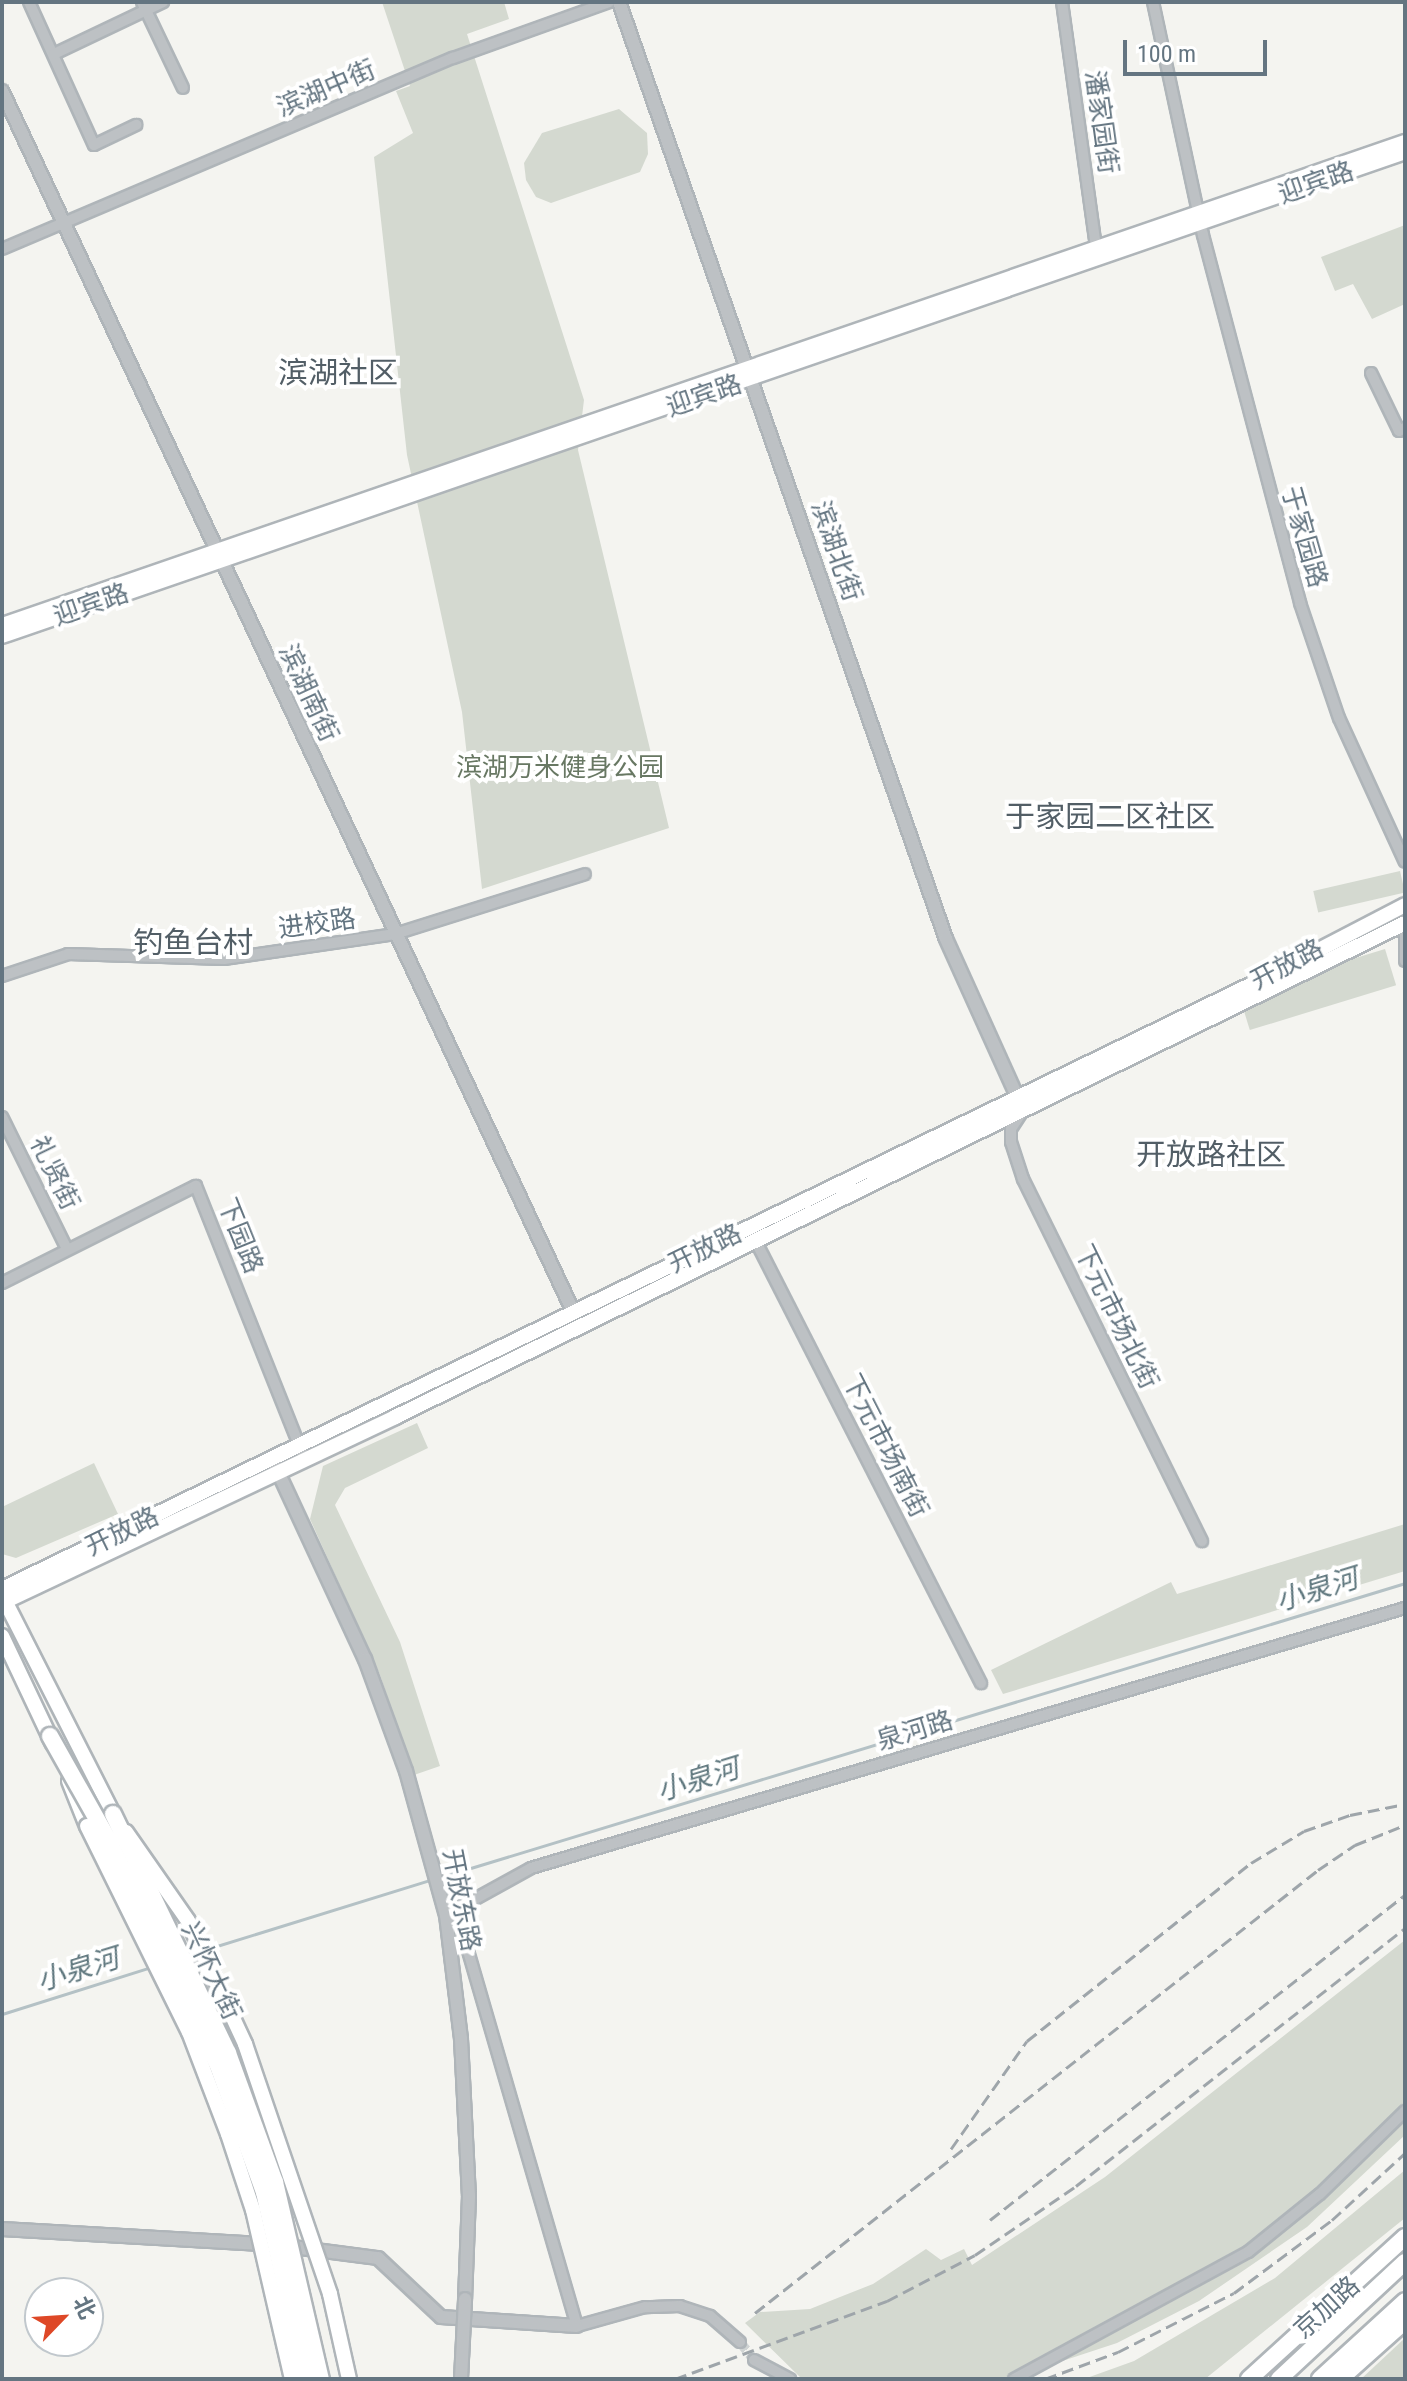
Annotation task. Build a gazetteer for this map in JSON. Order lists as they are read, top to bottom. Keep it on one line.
{"streets":{"highway":["京加路"],"main road":["迎宾路","开放路","兴怀大街"],"street":["滨湖中街","潘家园街","于家园路","滨湖北街","滨湖南街","进校路","礼贤街","下园路","下元市场北街","下元市场南街","泉河路","开放东路"]},"crossings":[["滨湖中街","滨湖南街"],["潘家园街","迎宾路"],["迎宾路","于家园路"],["迎宾路","滨湖北街"],["迎宾路","滨湖南街"],["滨湖北街","开放路"],["滨湖北街","下元市场北街"],["滨湖南街","进校路"],["滨湖南街","开放路"],["开放路","下园路"],["开放路","下元市场北街"],["开放路","下元市场南街"],["开放路","开放东路"],["开放路","兴怀大街"],["礼贤街","下园路"],["泉河路","开放东路"]],"districts":["滨湖社区","于家园二区社区","钓鱼台村","开放路社区"],"water":["小泉河"],"parks":["滨湖万米健身公园"],"scale_bar":"100 m","north":"top right"}
